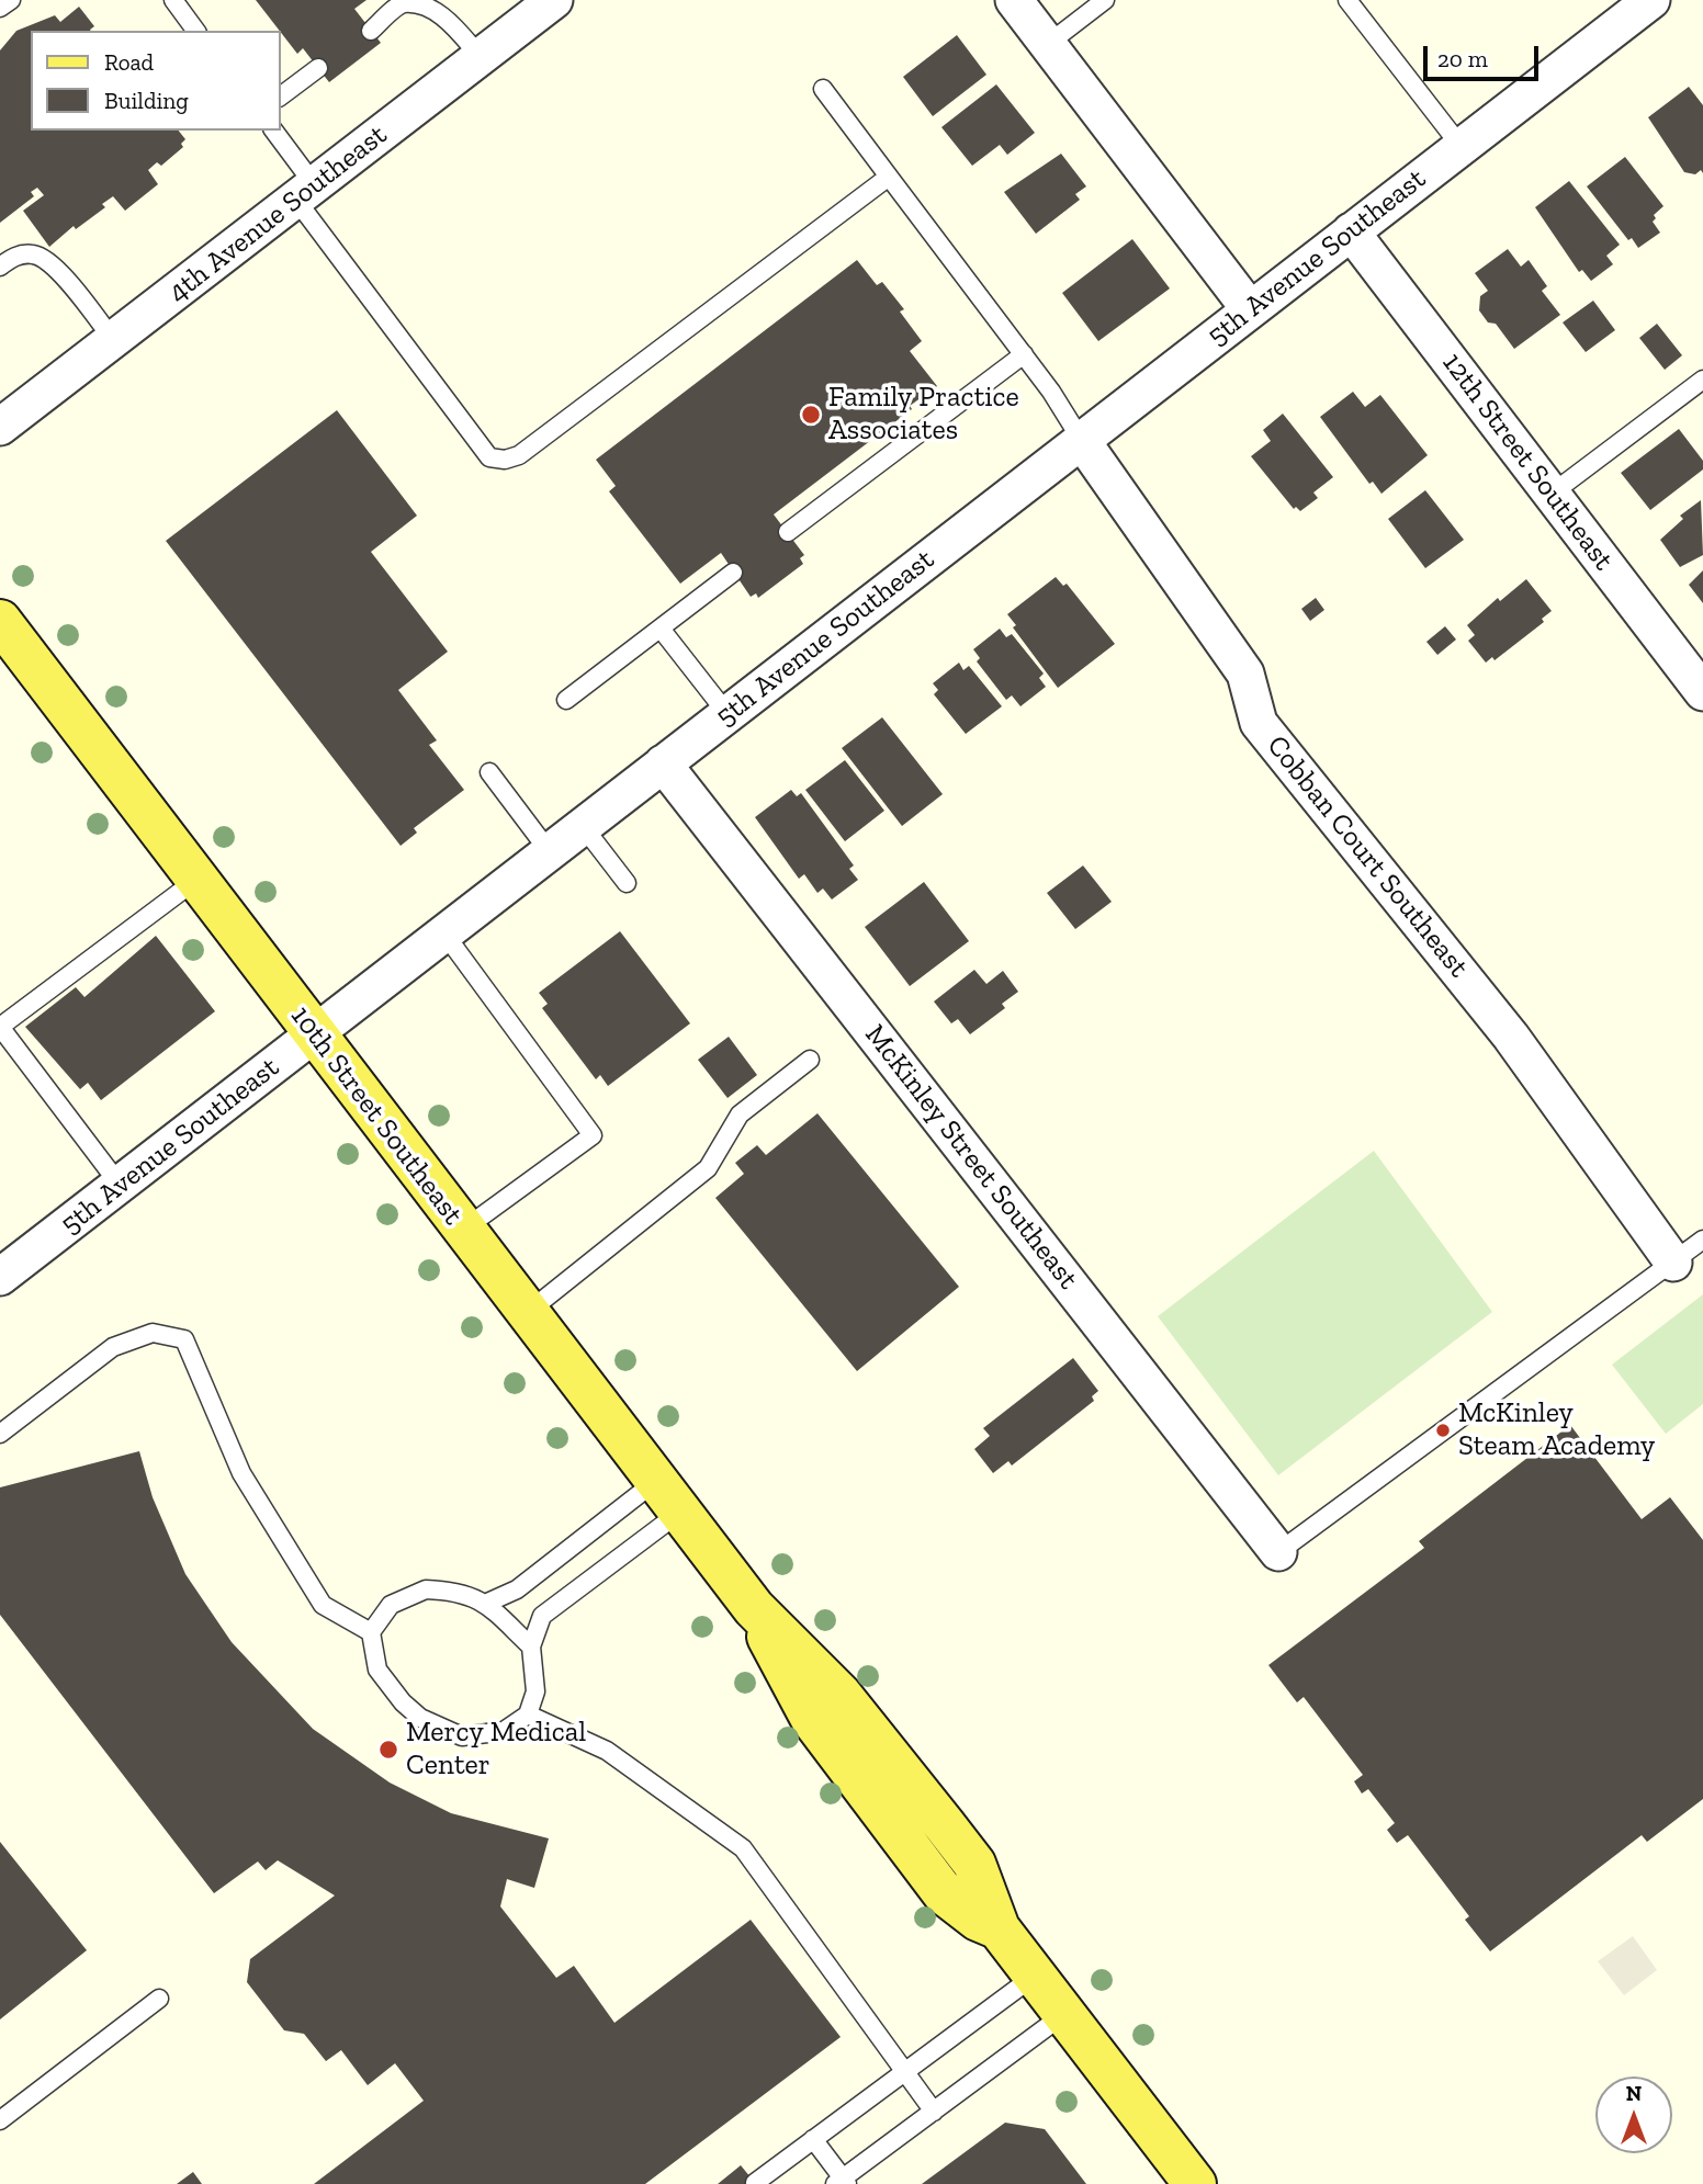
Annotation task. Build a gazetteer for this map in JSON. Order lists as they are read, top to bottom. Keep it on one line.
{"streets":{"main road":["10th Street Southeast"],"street":["4th Avenue Southeast","5th Avenue Southeast","12th Street Southeast","Cobban Court Southeast","McKinley Street Southeast"]},"crossings":[["5th Avenue Southeast","12th Street Southeast"],["5th Avenue Southeast","Cobban Court Southeast"],["5th Avenue Southeast","10th Street Southeast"],["5th Avenue Southeast","McKinley Street Southeast"]],"places":["Family Practice Associates","McKinley Steam Academy","Mercy Medical Center"],"legend":["Road","Building"],"scale_bar":"20 m","north":"top"}
